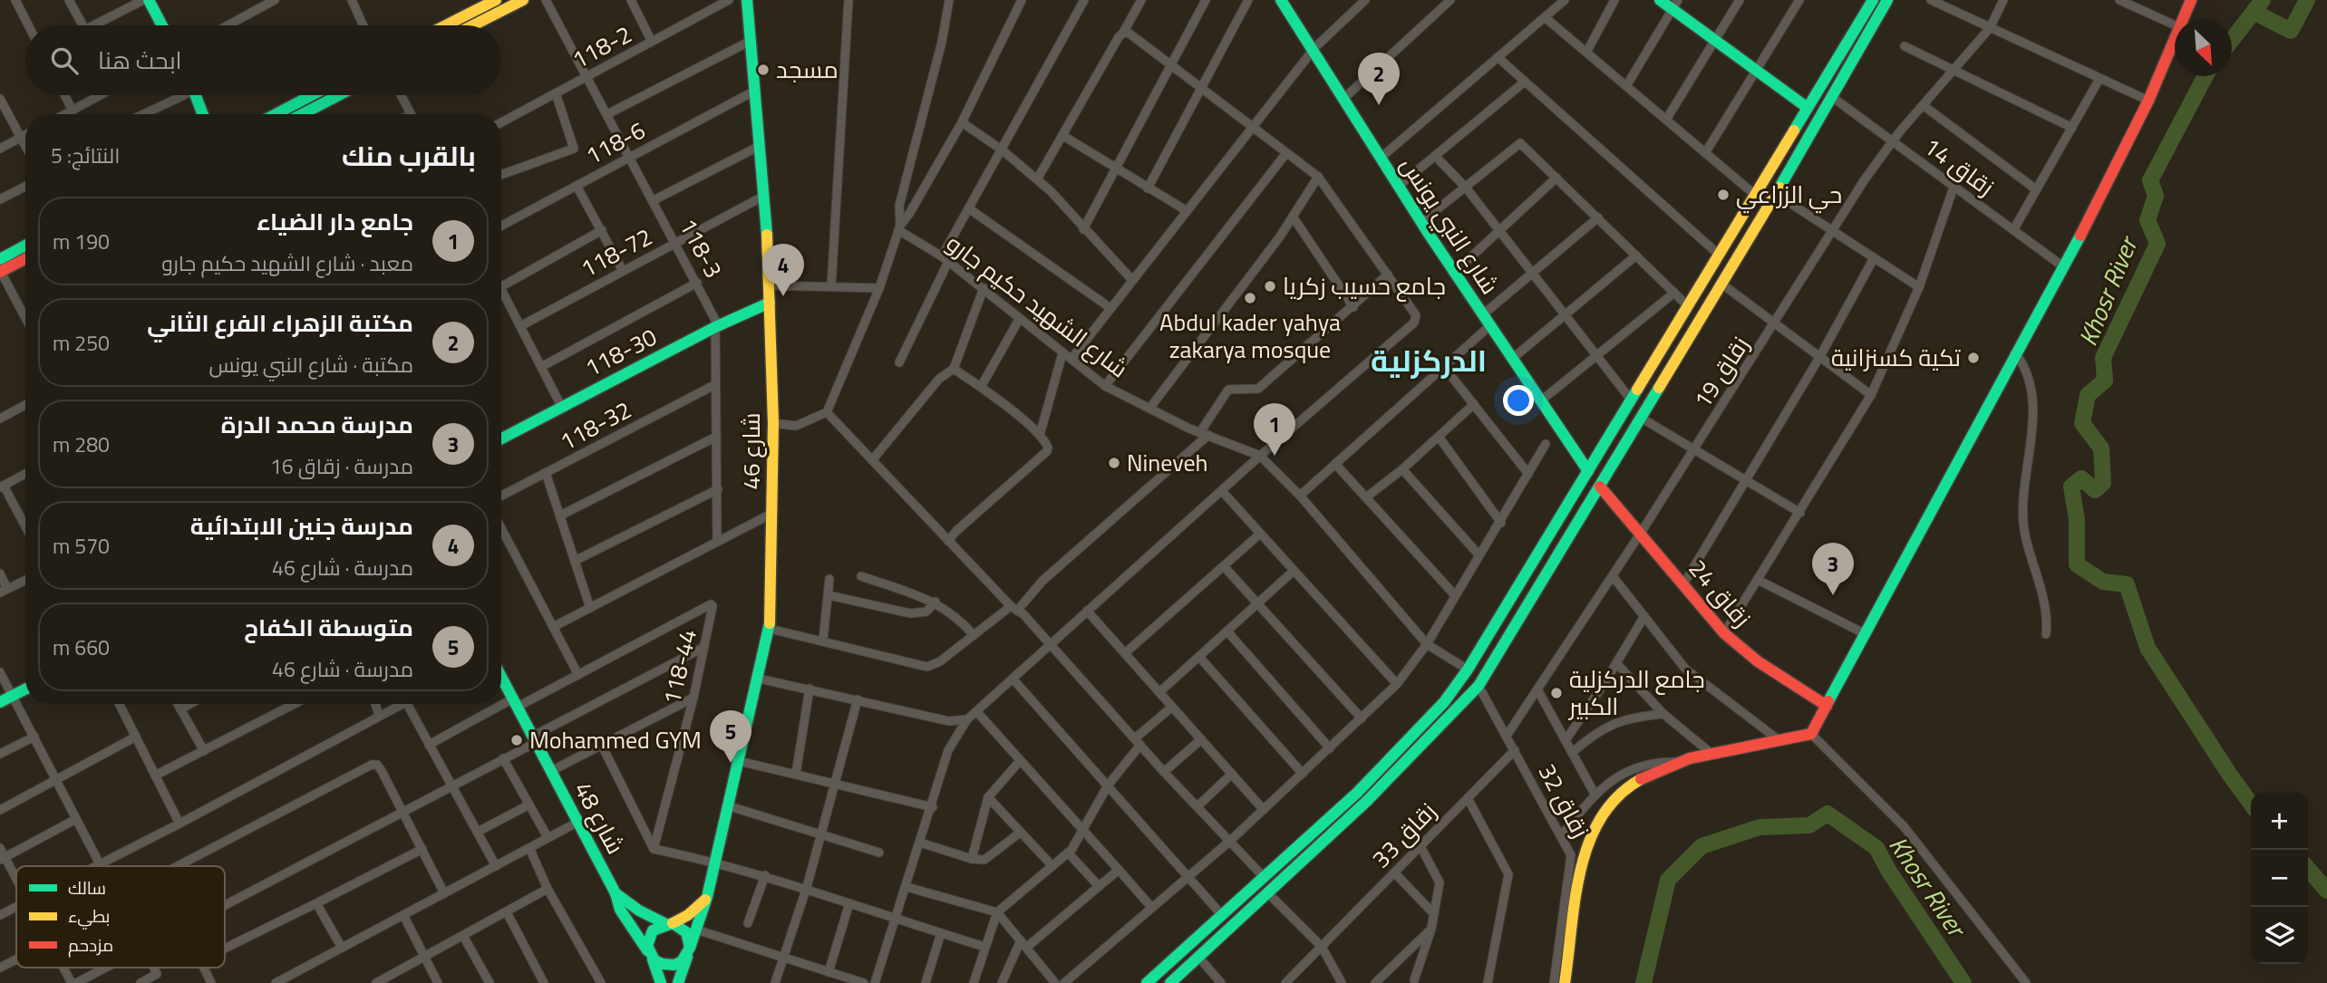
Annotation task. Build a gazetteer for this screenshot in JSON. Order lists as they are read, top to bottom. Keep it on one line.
{"streets":{"main road":["شارع النبي يونس","118-30","شارع 46","زقاق 24","شارع 48"],"street":["118-2","118-6","زقاق 14","118-3","118-72","شارع الشهيد حكيم جارو","زقاق 19","118-32","118-44","زقاق 32","زقاق 33"]},"crossings":[["118-2","118-3"],["118-6","118-3"],["118-6","شارع 46"],["زقاق 14","زقاق 19"],["118-3","118-72"],["118-3","118-30"],["118-3","118-32"],["118-72","شارع 46"],["118-30","شارع 46"],["زقاق 19","زقاق 24"],["زقاق 19","زقاق 32"],["شارع 46","شارع 48"],["زقاق 32","زقاق 33"]],"districts":["الدركزلية"],"water":["Khosr River"],"places":["مسجد","حي الزراعي","جامع حسيب زكريا","Abdul kader yahya zakarya mosque","تكية كسنزانية","Nineveh","جامع الدركزلية الكبير","Mohammed GYM"],"legend":["سالك","بطيء","مزدحم"],"north":"bottom right","page":{"search":"ابحث هنا","pins":["2","4","1","3","5"],"heading":["بالقرب منك","النتائج: 5"],"list":[{"mark":"1","name":"جامع دار الضياء","note":"معبد · شارع الشهيد حكيم جارو","value":"190 m"},{"mark":"2","name":"مكتبة الزهراء الفرع الثاني","note":"مكتبة · شارع النبي يونس","value":"250 m"},{"mark":"3","name":"مدرسة محمد الدرة","note":"مدرسة · زقاق 16","value":"280 m"},{"mark":"4","name":"مدرسة جنين الابتدائية","note":"مدرسة · شارع 46","value":"570 m"},{"mark":"5","name":"متوسطة الكفاح","note":"مدرسة · شارع 46","value":"660 m"}],"map_buttons":["+","−"]}}
